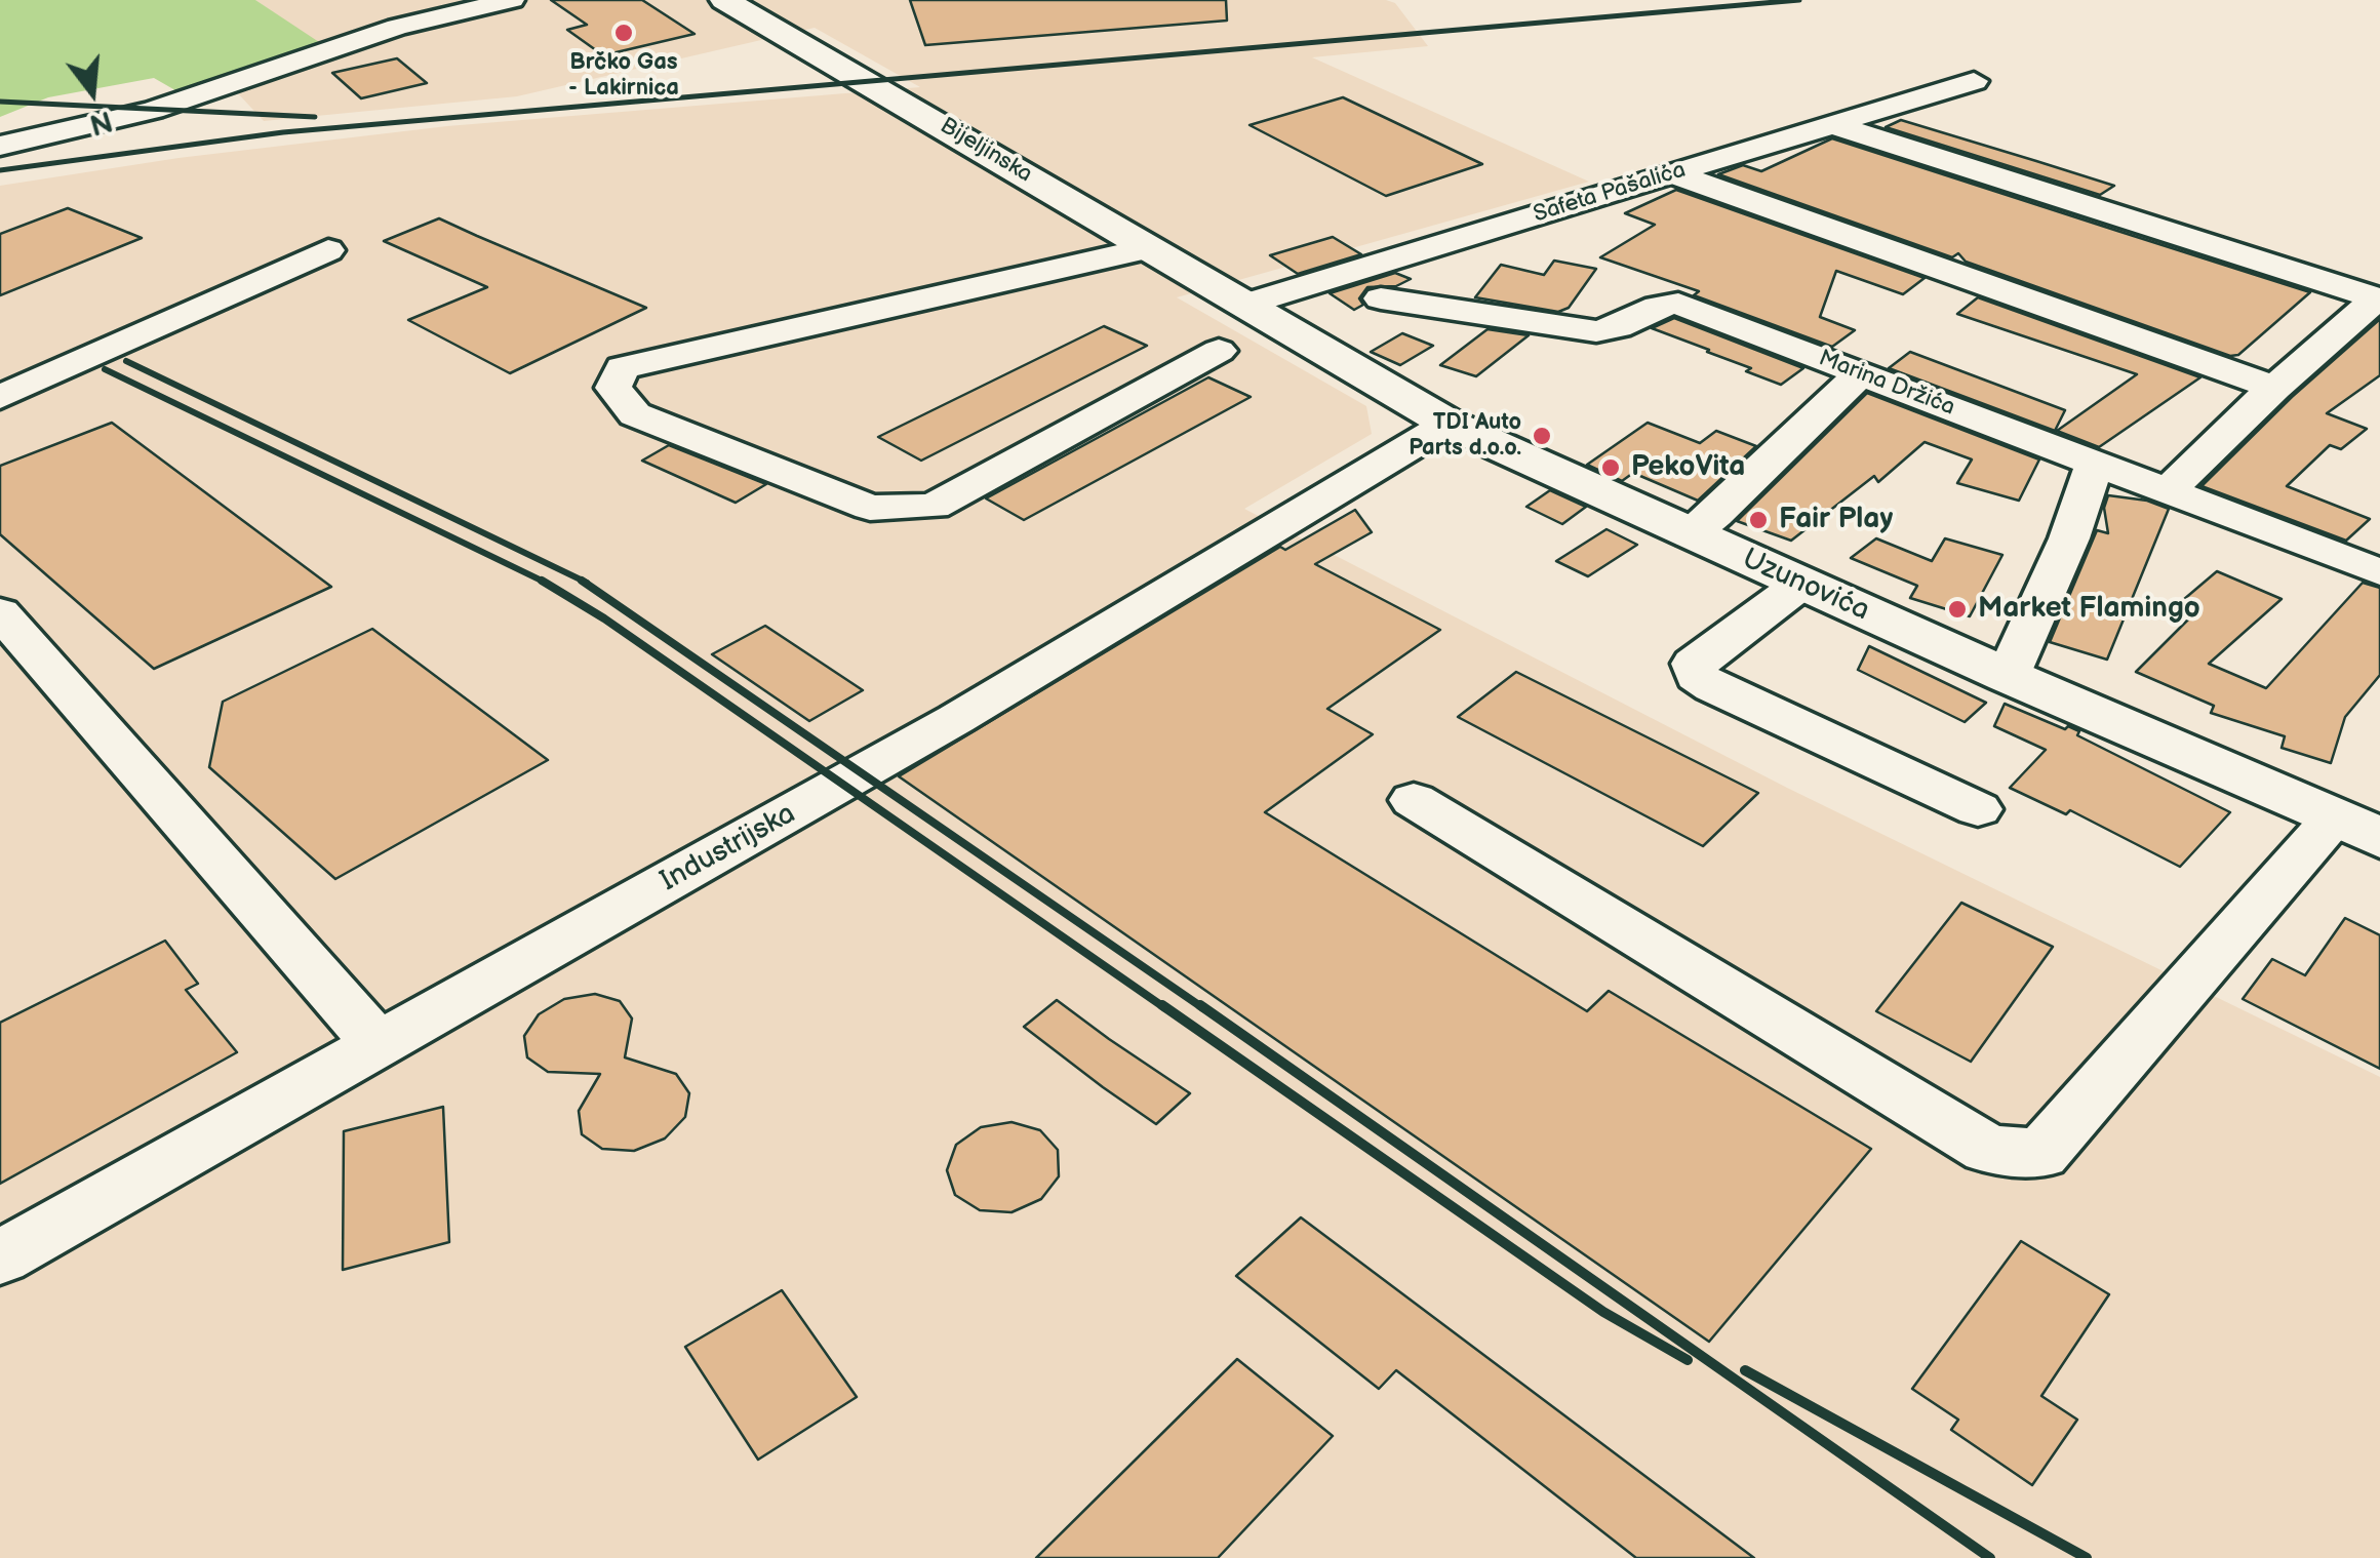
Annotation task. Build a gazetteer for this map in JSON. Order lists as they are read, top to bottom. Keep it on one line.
{"streets":{"main road":["Bijeljinska","Uzunovića"],"street":["Safeta Pašalića","Marina Držića","Industrijska"]},"crossings":[["Bijeljinska","Safeta Pašalića"],["Bijeljinska","Uzunovića"],["Safeta Pašalića","Uzunovića"],["Uzunovića","Industrijska"]],"places":["Brčko Gas - Lakirnica","TDI Auto Parts d.o.o.","PekoVita","Fair Play","Market Flamingo"],"north":"bottom"}
